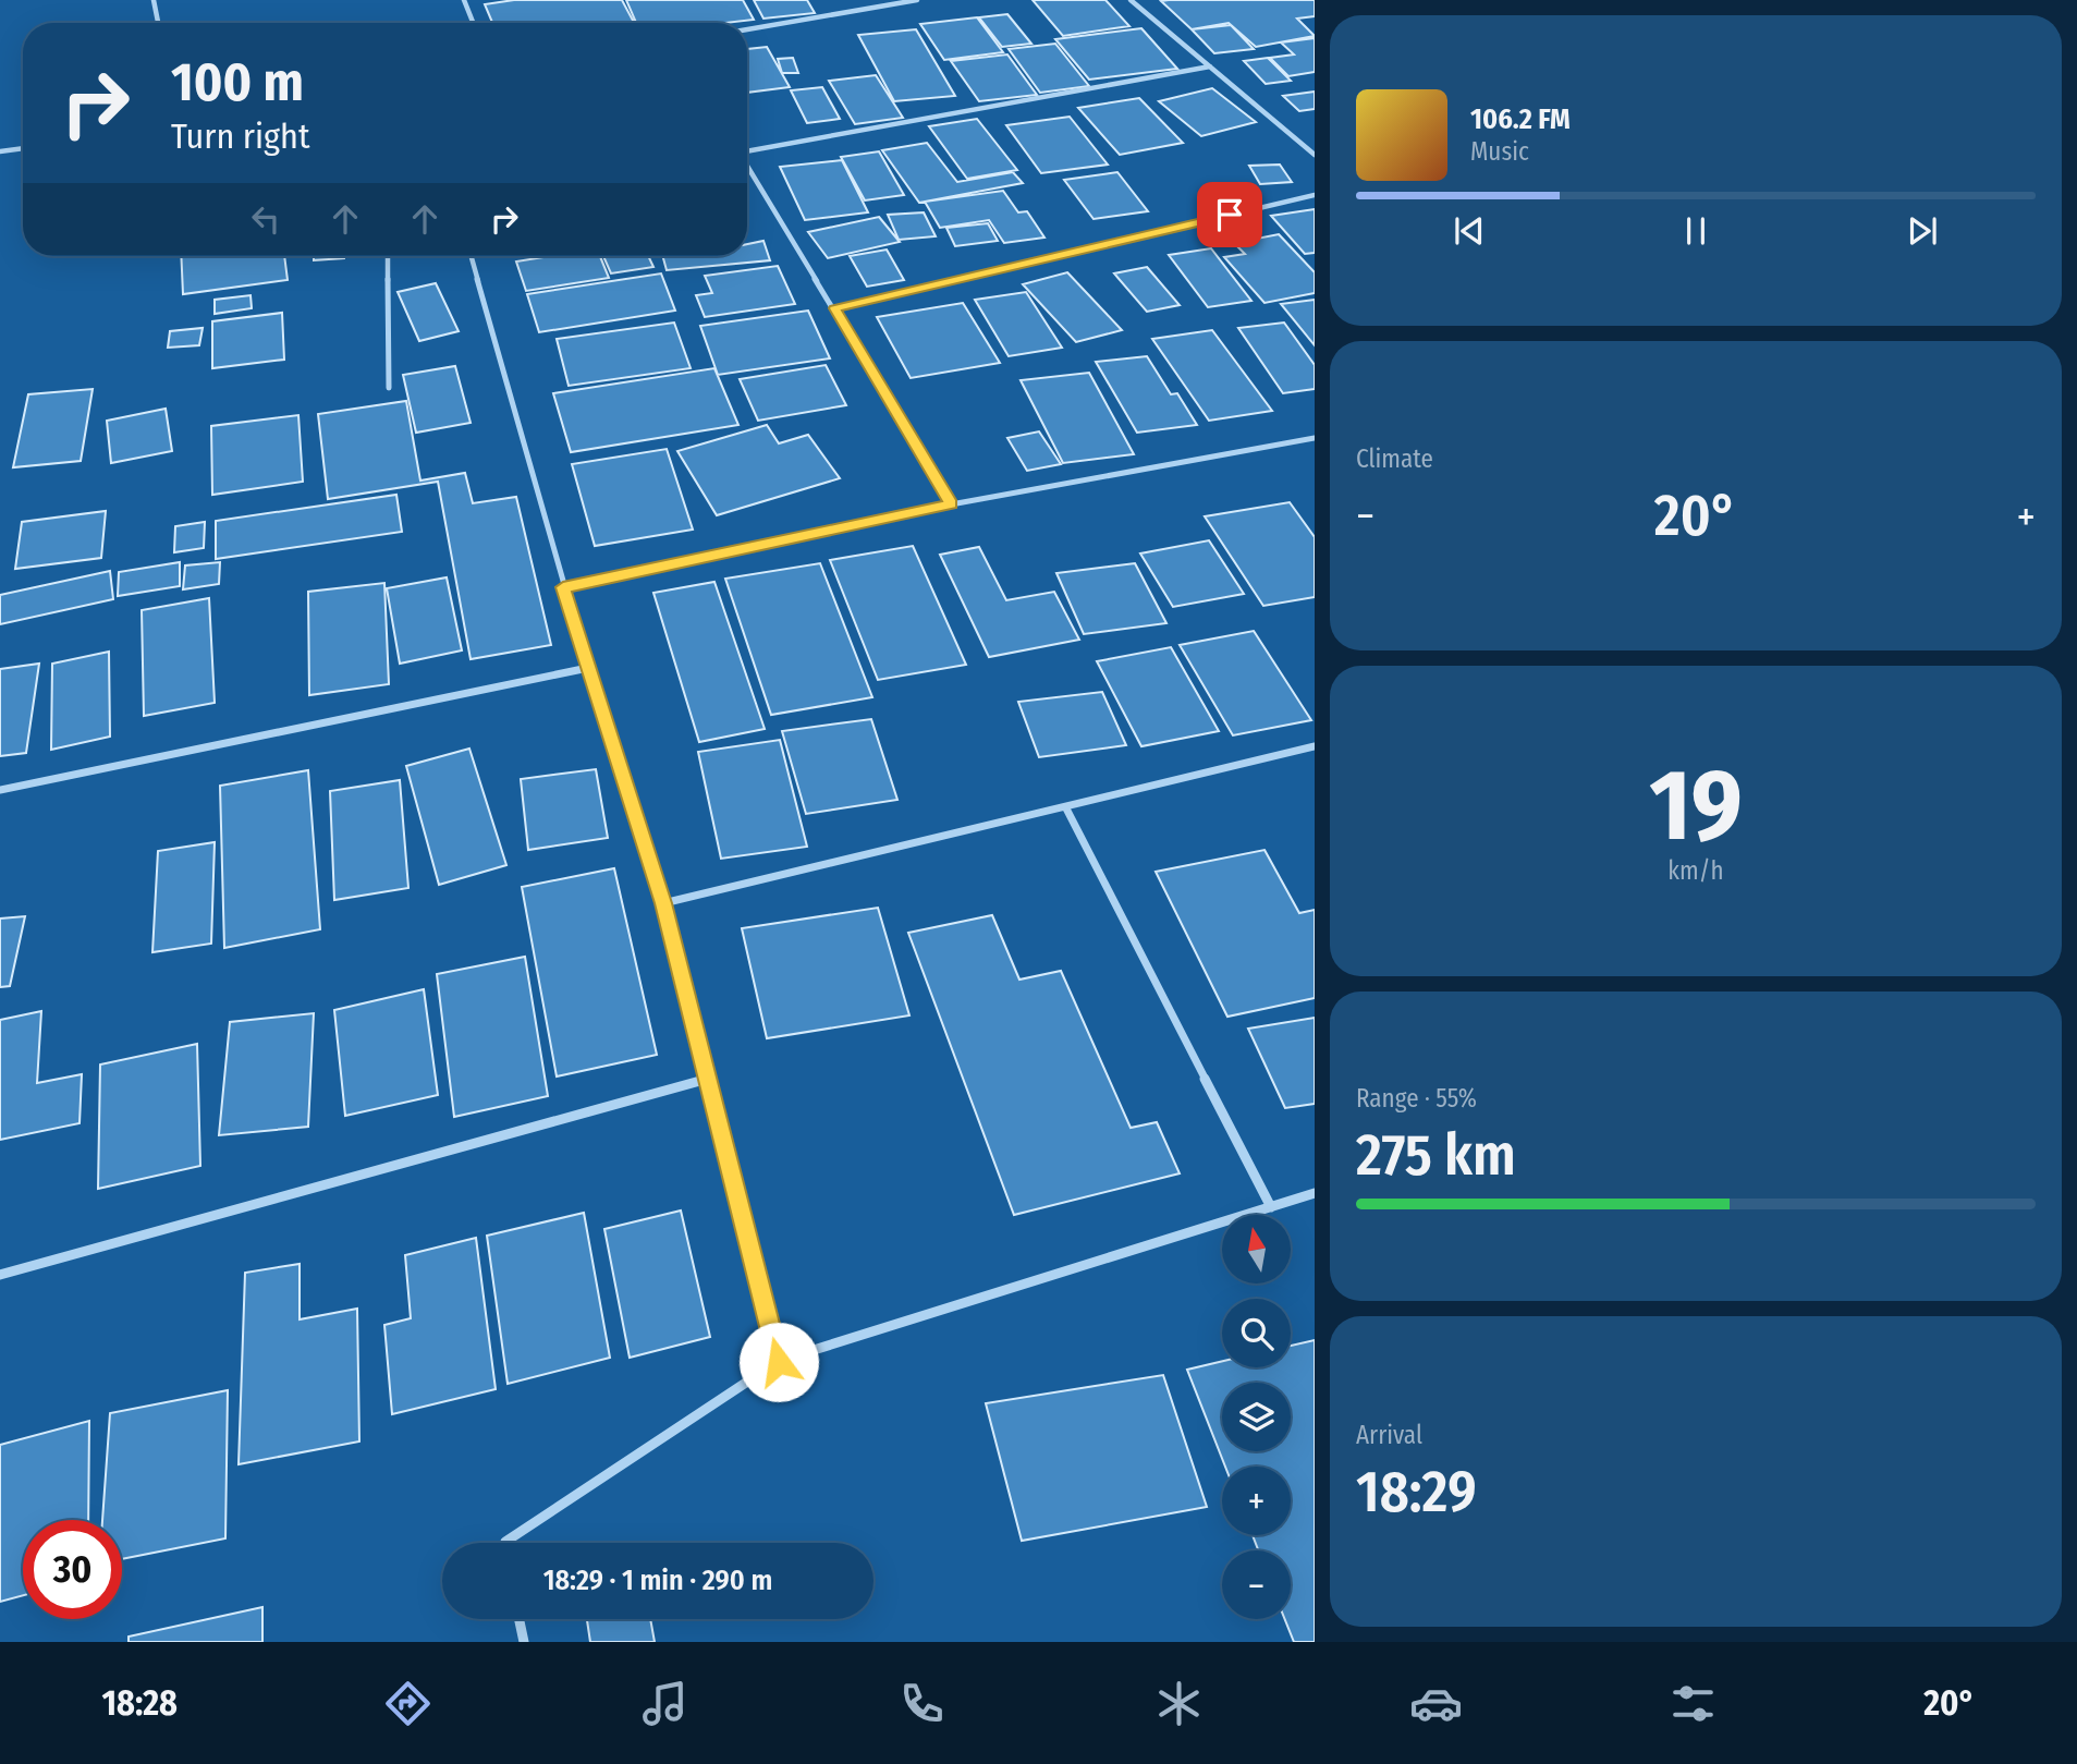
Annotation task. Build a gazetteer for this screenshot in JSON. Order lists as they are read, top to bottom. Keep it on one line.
{"north":"top","page":{"turn":["100 m","Turn right"],"song":["106.2 FM","Music"],"tile":["Climate",["19","km/h"],["Range · 55%","275 km"],["Arrival","18:29"]],"heat":["−","20°","+"],"map_buttons":["+","−"],"limit":"30","trip":"18:29 · 1 min · 290 m","tabs":["18:28","20°"]}}
